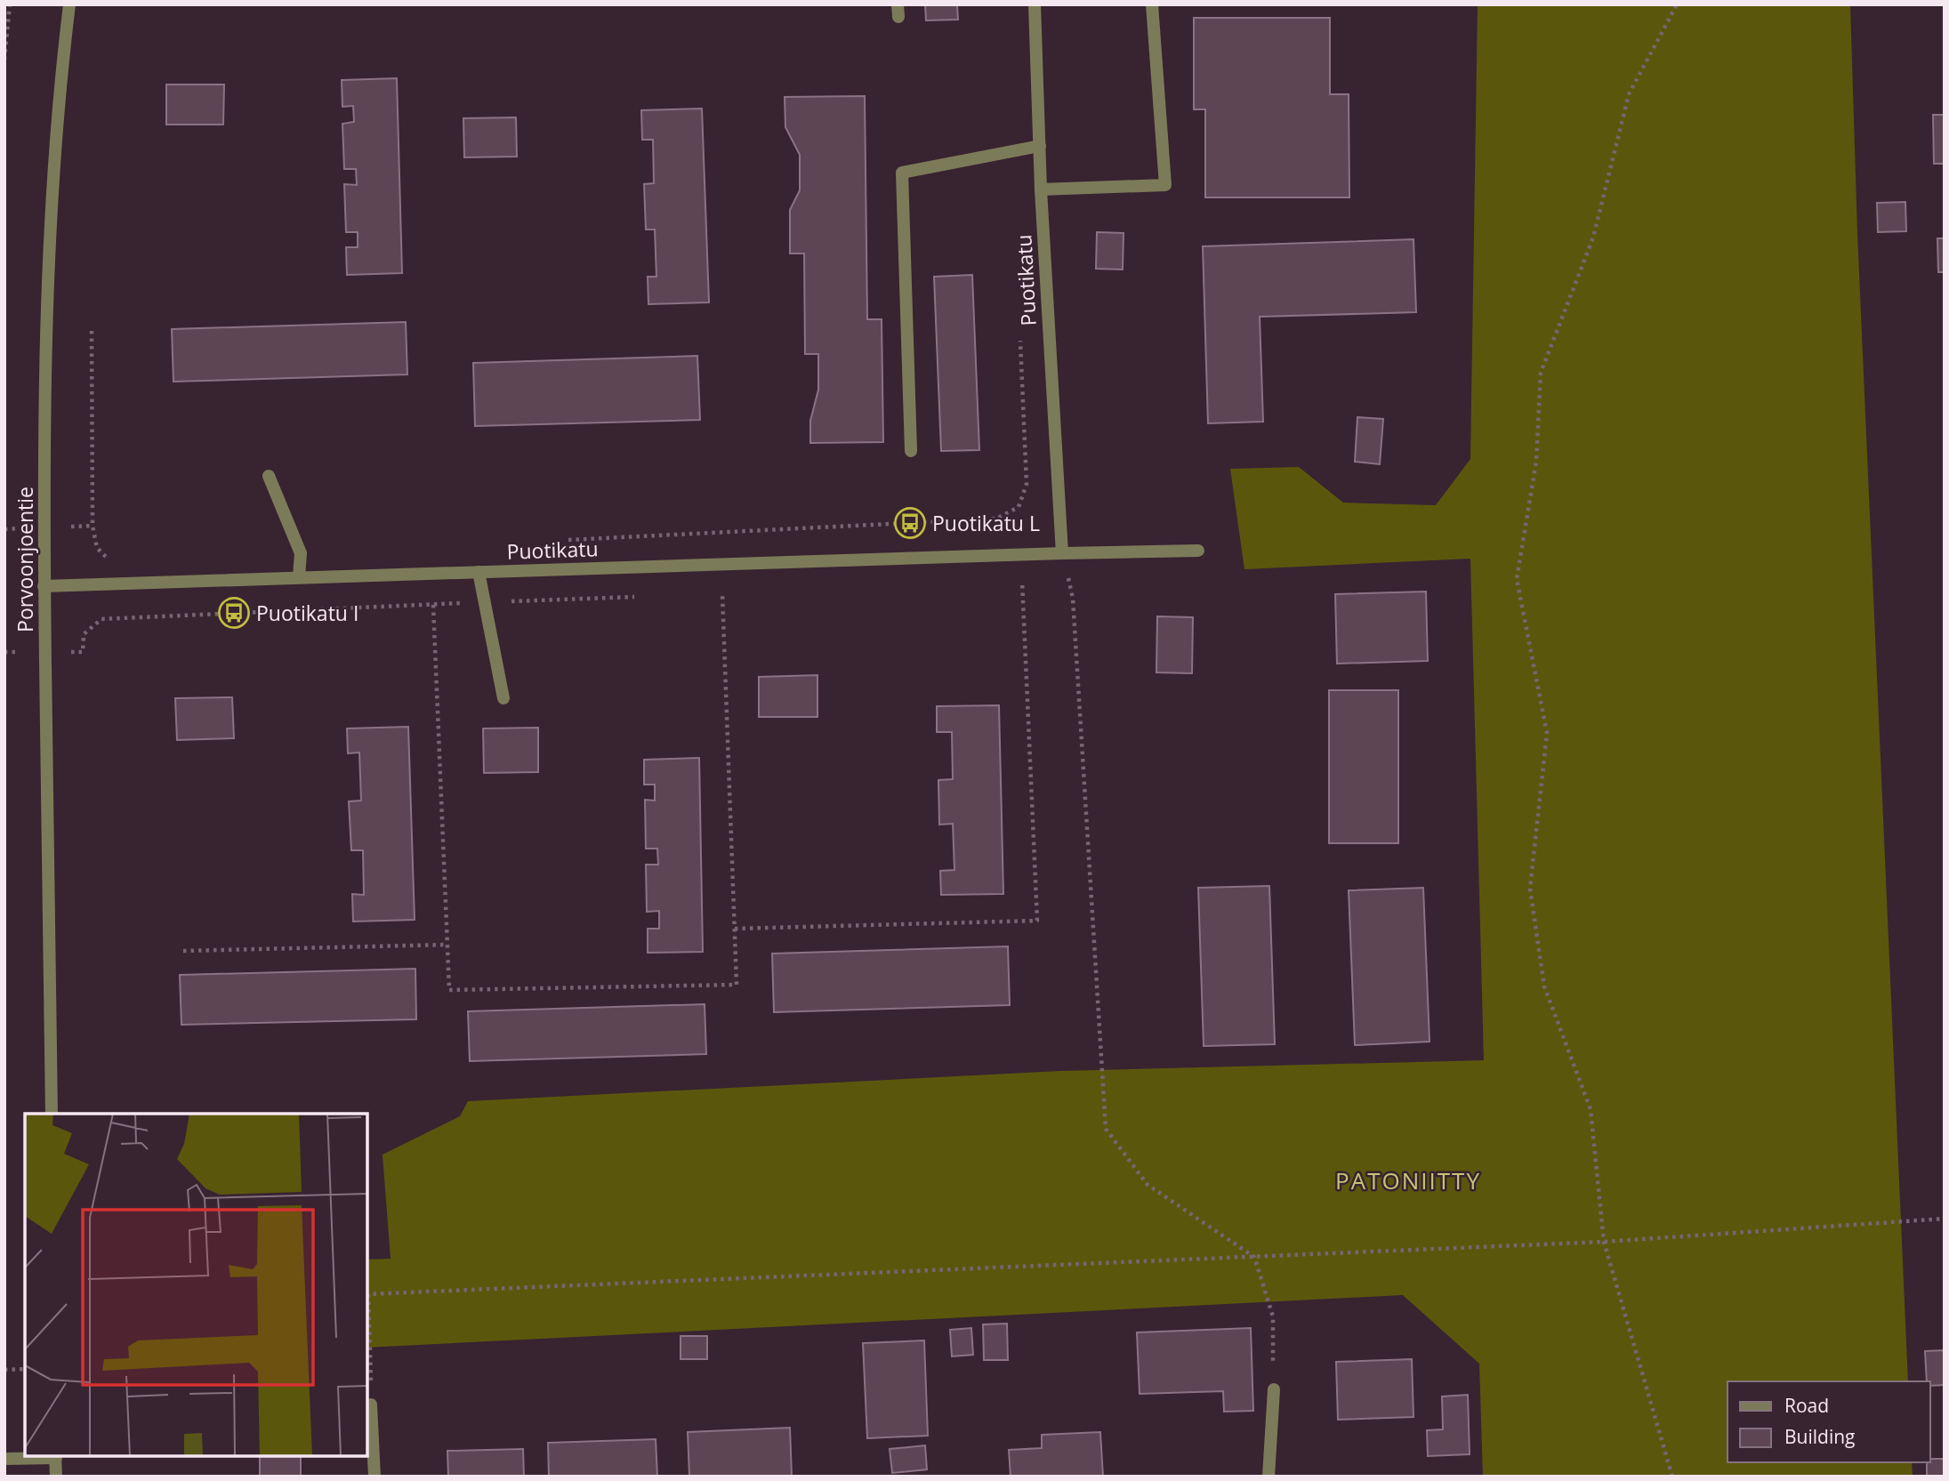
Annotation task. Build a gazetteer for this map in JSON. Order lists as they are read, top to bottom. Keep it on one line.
{"streets":{"street":["Puotikatu","Porvoonjoentie"]},"crossings":[["Puotikatu","Porvoonjoentie"]],"districts":["PATONIITTY"],"places":{"bus stop":["Puotikatu L","Puotikatu I"]},"legend":["Road","Building"]}
